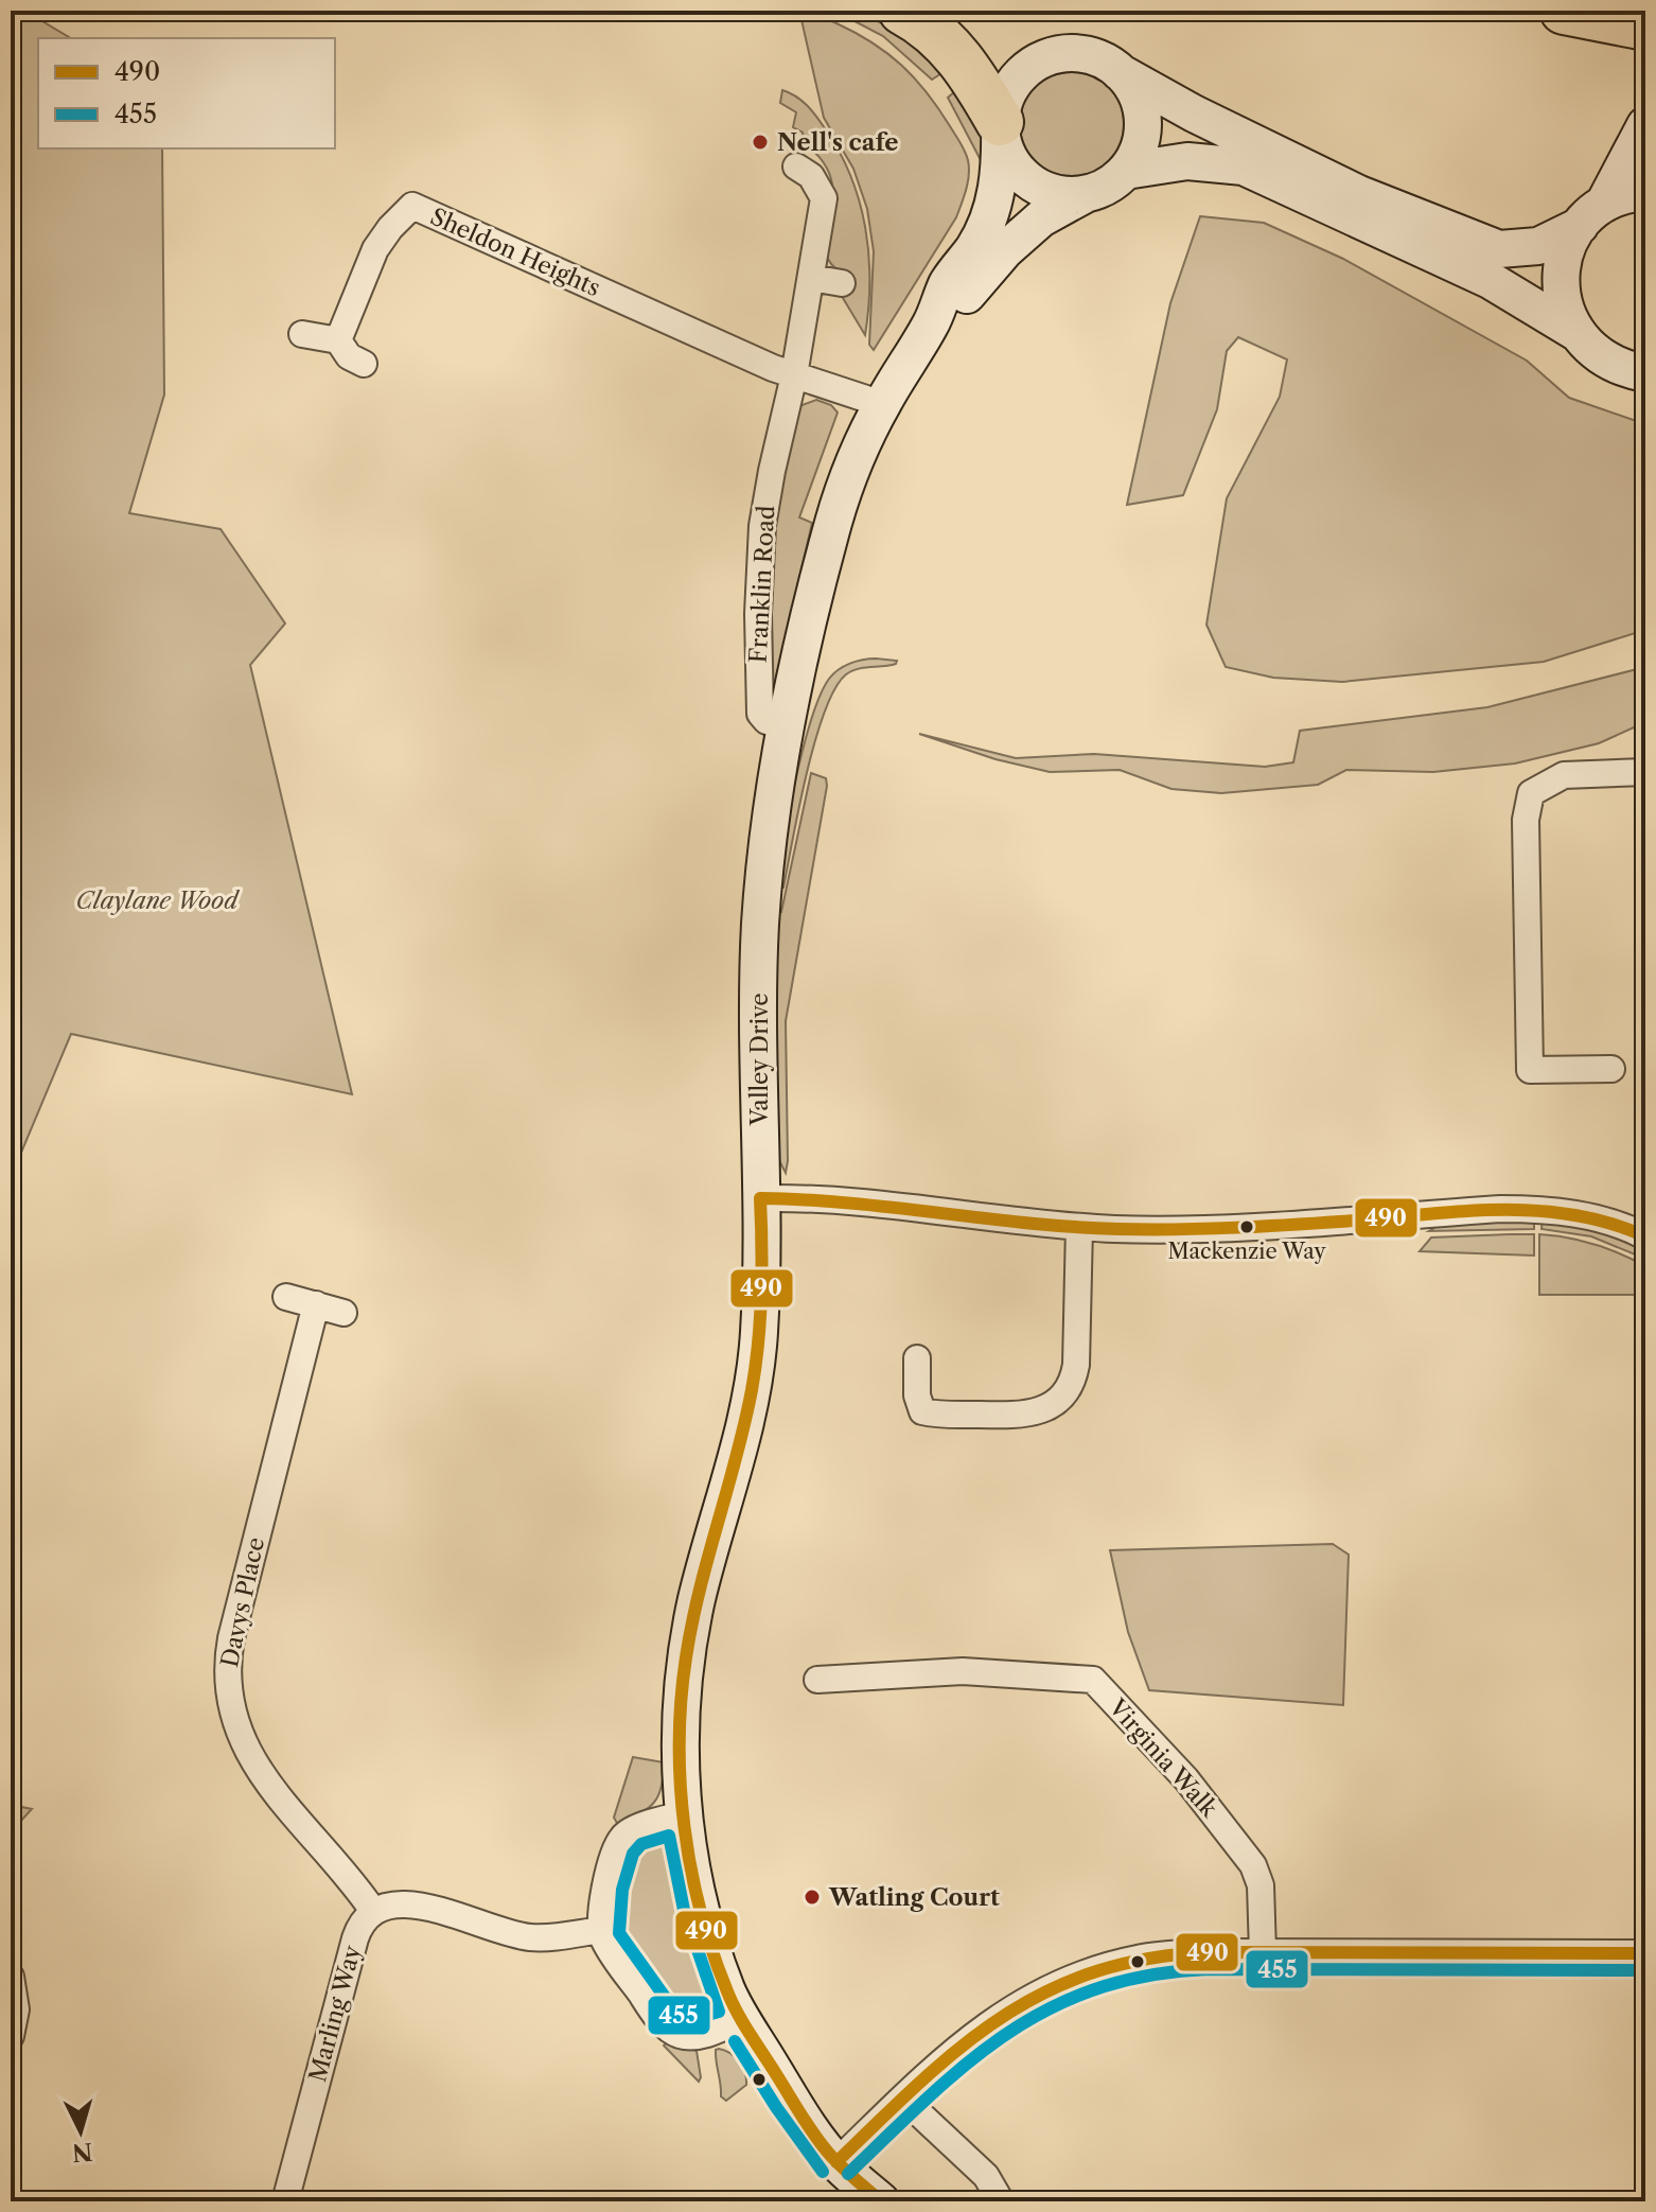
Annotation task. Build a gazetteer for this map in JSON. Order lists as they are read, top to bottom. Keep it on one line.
{"streets":{"street":["Sheldon Heights","Franklin Road","Valley Drive","Davys Place","Virginia Walk","Marling Way"]},"crossings":[["Sheldon Heights","Franklin Road"],["Franklin Road","Valley Drive"],["Davys Place","Marling Way"]],"parks":["Claylane Wood"],"places":["Nell's cafe","Mackenzie Way","Watling Court"],"lines":["transit line 490","transit line 455"],"legend":["490","455"],"north":"bottom"}
